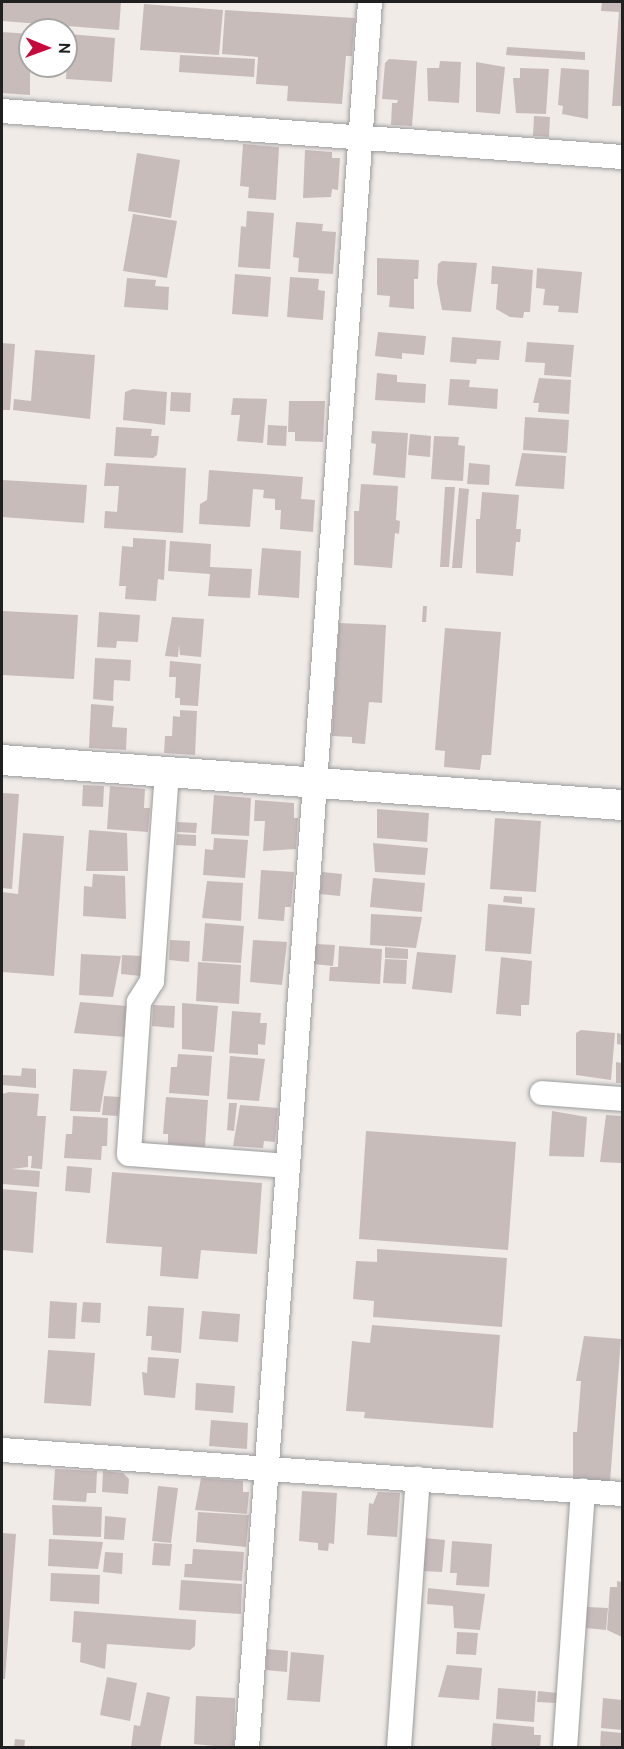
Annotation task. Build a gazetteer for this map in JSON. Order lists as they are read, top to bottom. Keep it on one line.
{"north":"right"}
